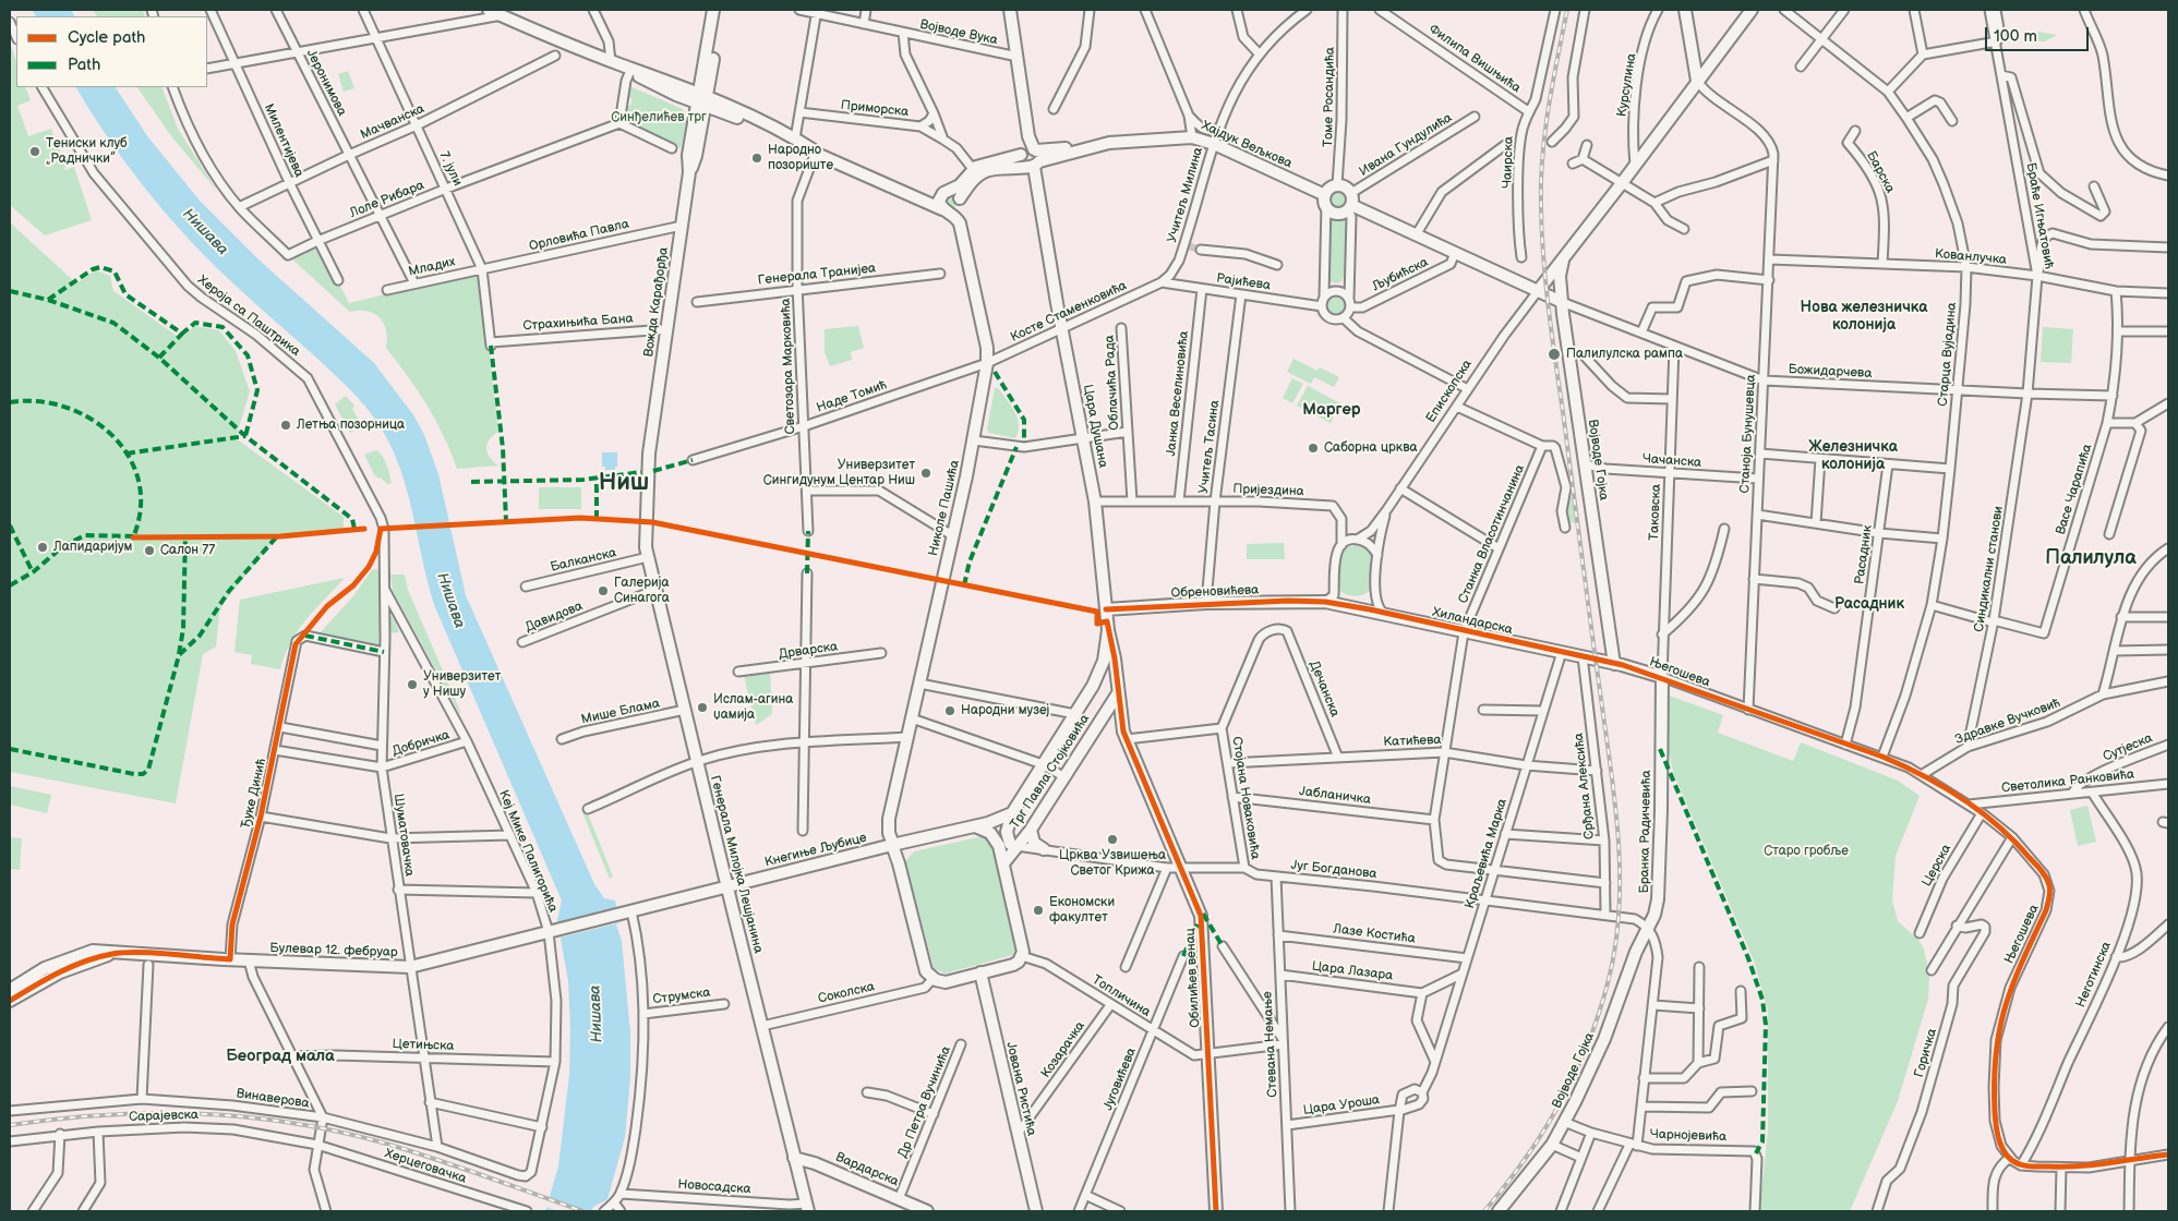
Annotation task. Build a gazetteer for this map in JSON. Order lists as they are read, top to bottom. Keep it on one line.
{"streets":{"street":["Војводе Вука","Филипа Вишњића","Јеронимова","Курсулина","Томе Росандића","Приморска","Мачванска","Милентијева","Хајдук Вељкова","Ивана Гундулића","Чаирска","7. јули","Барска","Учитељ Милина","Лоле Рибара","Браће Игњатовић","Орловића Павла","Кованлучка","Младих","Генерала Транијеа","Љубићска","Рајићева","Вожда Карађорђа","Косте Стаменковића","Хероја са Паштрика","Страхињића Бана","Старца Вујадина","Светозара Марковића","Божидарчева","Облачића Рада","Епископска","Јанка Веселиновића","Наде Томић","Цара Душана","Станоја Бунушевца","Учитељ Тасина","Војводе Гојка","Чачанска","Васе Чарапића","Пријездина","Николе Пашића","Таковска","Станка Власотинчанина","Расадник","Балканска","Синдикални станови","Обреновићева","Давидова","Хиландарска","Дрварска","Његошева","Дечанска","Мише Блама","Здравке Вучковић","Катићева","Добричка","Сутјеска","Трг Павла Стојковића","Светолика Ранковића","Срђана Алексића","Ђуке Динић","Јабланичка","Стојана Новаковића","Бранка Радичевића","Шуматовачка","Кнегиње Љубице","Кеј Мике Палигорића","Краљевића Марка","Генерала Милојка Лешјанина","Церска","Југ Богданова","Лазе Костића","Булевар 12. фебруар","Цара Лазара","Неготинска","Обилићев венац","Соколска","Струмска","Топличина","Стевана Немање","Цетињска","Козарачка","Горичка","Југовићева","Јована Ристића","Винаверова","Др Петра Вучинића","Цара Уроша","Сарајевска","Чарнојевића","Херцеговачка","Вардарска","Новосадска"]},"crossings":[["Војводе Вука","Цара Душана"],["Филипа Вишњића","Чаирска"],["Јеронимова","Мачванска"],["Јеронимова","Лоле Рибара"],["Јеронимова","Младих"],["Томе Росандића","Хајдук Вељкова"],["Томе Росандића","Ивана Гундулића"],["Мачванска","Милентијева"],["Мачванска","7. јули"],["Мачванска","Лоле Рибара"],["Милентијева","Лоле Рибара"],["Хајдук Вељкова","Ивана Гундулића"],["Хајдук Вељкова","Учитељ Милина"],["7. јули","Лоле Рибара"],["7. јули","Орловића Павла"],["7. јули","Младих"],["7. јули","Страхињића Бана"],["Барска","Кованлучка"],["Учитељ Милина","Рајићева"],["Учитељ Милина","Косте Стаменковића"],["Браће Игњатовић","Кованлучка"],["Браће Игњатовић","Божидарчева"],["Браће Игњатовић","Синдикални станови"],["Орловића Павла","Младих"],["Орловића Павла","Вожда Карађорђа"],["Кованлучка","Старца Вујадина"],["Кованлучка","Станоја Бунушевца"],["Кованлучка","Васе Чарапића"],["Генерала Транијеа","Светозара Марковића"],["Љубићска","Рајићева"],["Рајићева","Косте Стаменковића"],["Рајићева","Јанка Веселиновића"],["Рајићева","Учитељ Тасина"],["Вожда Карађорђа","Страхињића Бана"],["Вожда Карађорђа","Генерала Милојка Лешјанина"],["Косте Стаменковића","Наде Томић"],["Косте Стаменковића","Цара Душана"],["Косте Стаменковића","Николе Пашића"],["Хероја са Паштрика","Шуматовачка"],["Старца Вујадина","Божидарчева"],["Старца Вујадина","Његошева"],["Светозара Марковића","Наде Томић"],["Божидарчева","Станоја Бунушевца"],["Божидарчева","Војводе Гојка"],["Божидарчева","Васе Чарапића"],["Божидарчева","Таковска"],["Божидарчева","Синдикални станови"],["Облачића Рада","Пријездина"],["Епископска","Хиландарска"],["Јанка Веселиновића","Пријездина"],["Наде Томић","Николе Пашића"],["Цара Душана","Пријездина"],["Цара Душана","Обреновићева"],["Цара Душана","Трг Павла Стојковића"],["Цара Душана","Обилићев венац"],["Станоја Бунушевца","Чачанска"],["Станоја Бунушевца","Његошева"],["Учитељ Тасина","Пријездина"],["Учитељ Тасина","Обреновићева"],["Војводе Гојка","Чачанска"],["Војводе Гојка","Хиландарска"],["Војводе Гојка","Његошева"],["Војводе Гојка","Бранка Радичевића"],["Војводе Гојка","Југ Богданова"],["Војводе Гојка","Чарнојевића"],["Чачанска","Таковска"],["Васе Чарапића","Синдикални станови"],["Николе Пашића","Трг Павла Стојковића"],["Николе Пашића","Кнегиње Љубице"],["Николе Пашића","Соколска"],["Таковска","Његошева"],["Таковска","Бранка Радичевића"],["Станка Власотинчанина","Хиландарска"],["Станка Власотинчанина","Катићева"],["Станка Власотинчанина","Јабланичка"],["Станка Власотинчанина","Краљевића Марка"],["Расадник","Његошева"],["Балканска","Генерала Милојка Лешјанина"],["Синдикални станови","Здравке Вучковић"],["Обреновићева","Хиландарска"],["Давидова","Генерала Милојка Лешјанина"],["Хиландарска","Његошева"],["Хиландарска","Срђана Алексића"],["Хиландарска","Краљевића Марка"],["Његошева","Здравке Вучковић"],["Његошева","Светолика Ранковића"],["Његошева","Бранка Радичевића"],["Његошева","Церска"],["Његошева","Неготинска"],["Дечанска","Катићева"],["Дечанска","Стојана Новаковића"],["Мише Блама","Генерала Милојка Лешјанина"],["Катићева","Срђана Алексића"],["Катићева","Стојана Новаковића"],["Катићева","Краљевића Марка"],["Добричка","Шуматовачка"],["Добричка","Кеј Мике Палигорића"],["Сутјеска","Светолика Ранковића"],["Трг Павла Стојковића","Кнегиње Љубице"],["Трг Павла Стојковића","Југ Богданова"],["Трг Павла Стојковића","Обилићев венац"],["Светолика Ранковића","Неготинска"],["Срђана Алексића","Југ Богданова"],["Ђуке Динић","Шуматовачка"],["Ђуке Динић","Булевар 12. фебруар"],["Јабланичка","Стојана Новаковића"],["Стојана Новаковића","Југ Богданова"],["Бранка Радичевића","Југ Богданова"],["Шуматовачка","Кеј Мике Палигорића"],["Шуматовачка","Булевар 12. фебруар"],["Шуматовачка","Цетињска"],["Шуматовачка","Винаверова"],["Кнегиње Љубице","Генерала Милојка Лешјанина"],["Кнегиње Љубице","Булевар 12. фебруар"],["Кеј Мике Палигорића","Булевар 12. фебруар"],["Кеј Мике Палигорића","Цетињска"],["Кеј Мике Палигорића","Винаверова"],["Краљевића Марка","Југ Богданова"],["Краљевића Марка","Лазе Костића"],["Краљевића Марка","Цара Уроша"],["Генерала Милојка Лешјанина","Соколска"],["Генерала Милојка Лешјанина","Вардарска"],["Генерала Милојка Лешјанина","Новосадска"],["Југ Богданова","Обилићев венац"],["Југ Богданова","Стевана Немање"],["Лазе Костића","Стевана Немање"],["Цара Лазара","Стевана Немање"],["Обилићев венац","Топличина"],["Топличина","Козарачка"],["Топличина","Југовићева"],["Стевана Немање","Цара Уроша"],["Козарачка","Јована Ристића"],["Др Петра Вучинића","Вардарска"],["Сарајевска","Херцеговачка"]],"districts":["Нова железничка колонија","Маргер","Железничка колонија","Ниш","Палилула","Расадник","Београд мала"],"water":["Нишава"],"parks":["Синђелићев трг","Старо гробље"],"places":["Тениски клуб „Раднички”","Народно позориште","Палилулска рампа","Летња позорница","Саборна црква","Универзитет Сингидунум Центар Ниш","Лапидаријум","Салон 77","Галерија Синагога","Универзитет у Нишу","Ислам-агина џамија","Народни музеј","Црква Узвишења Светог Крижа","Економски факултет"],"legend":["Cycle path","Path"],"scale_bar":"100 m"}
